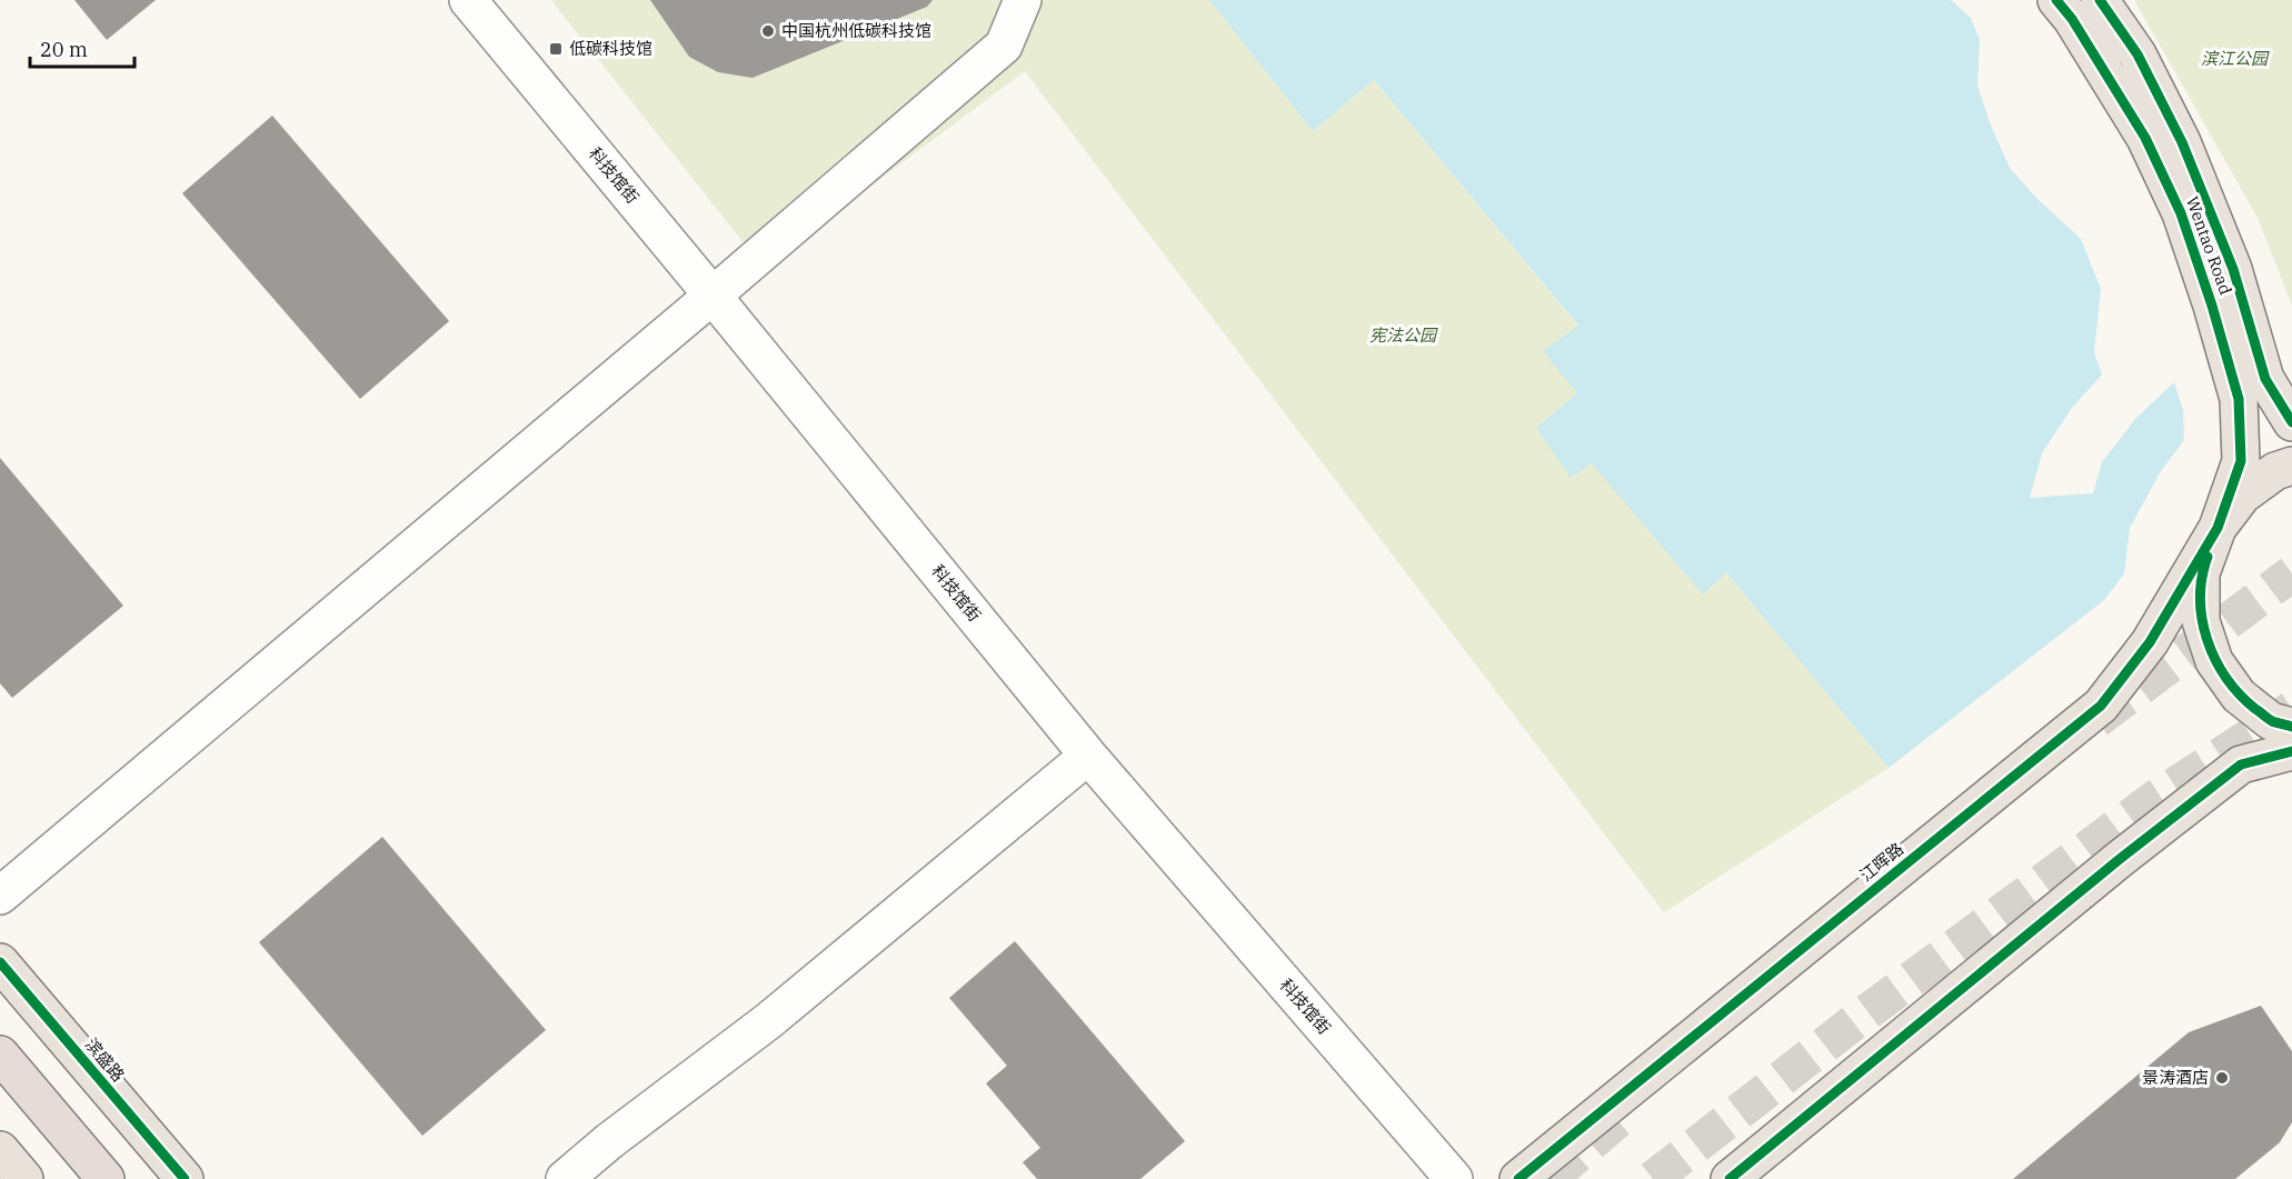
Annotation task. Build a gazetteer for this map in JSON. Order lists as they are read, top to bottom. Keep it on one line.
{"streets":{"main road":["Wentao Road","江晖路","滨盛路"],"street":["科技馆街"]},"crossings":[["Wentao Road","江晖路"]],"parks":["滨江公园","宪法公园"],"places":{"other":["中国杭州低碳科技馆","景涛酒店"],"transit":["低碳科技馆"]},"scale_bar":"20 m"}
